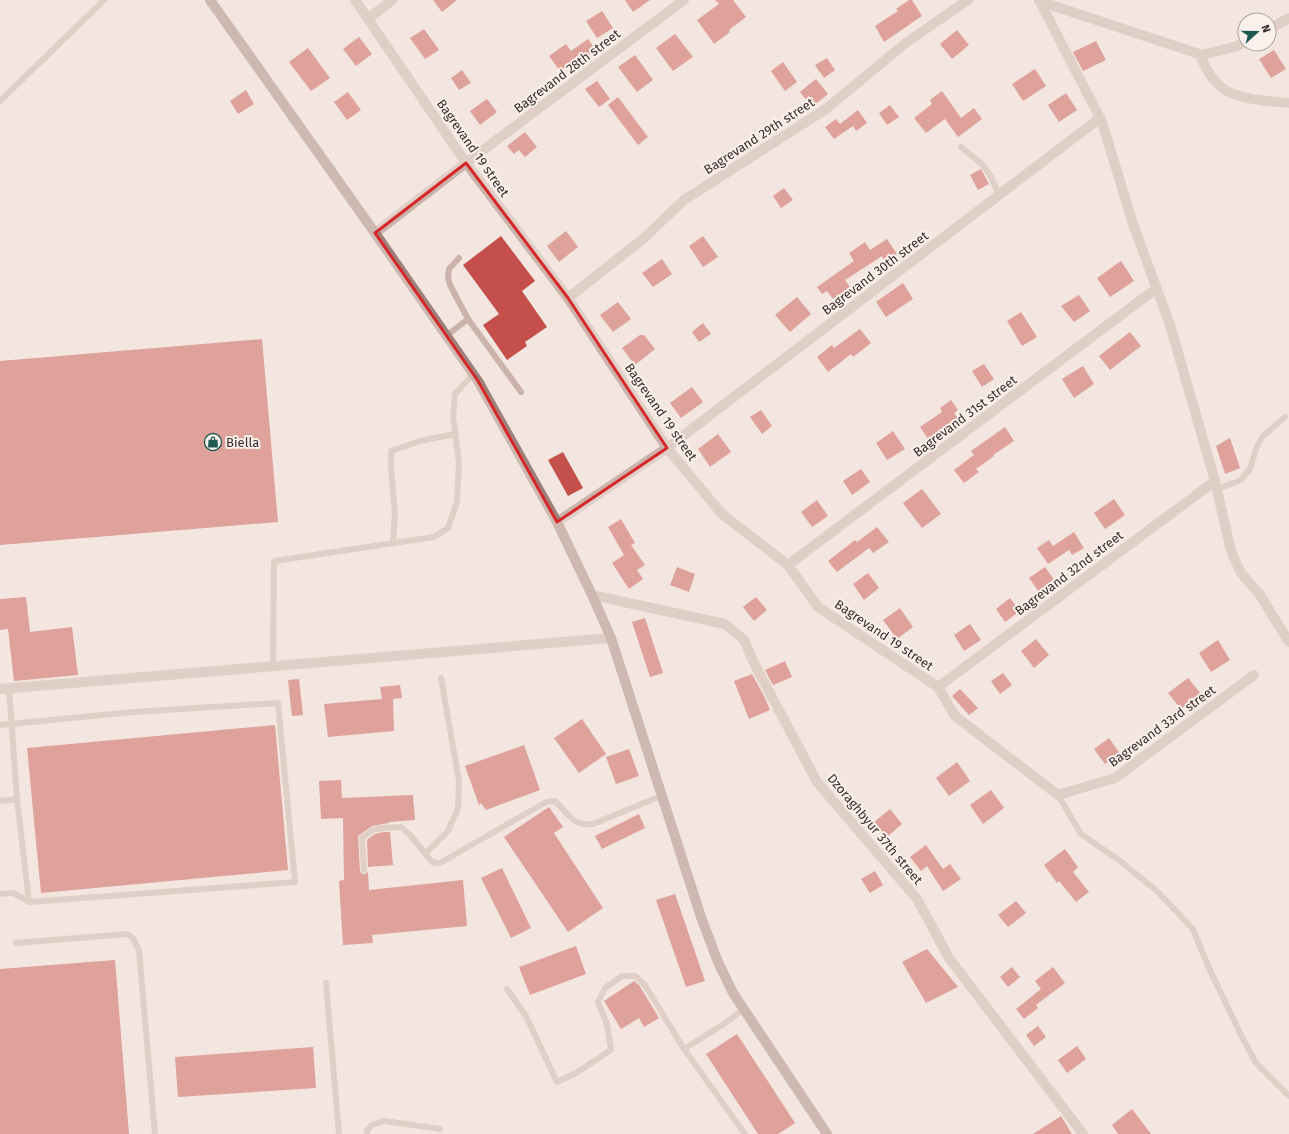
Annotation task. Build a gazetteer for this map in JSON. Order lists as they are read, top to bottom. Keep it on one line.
{"streets":{"street":["Bagrevand 28th street","Bagrevand 29th street","Bagrevand 19 street","Bagrevand 30th street","Bagrevand 31st street","Bagrevand 32nd street","Bagrevand 33rd street","Dzoraghbyur 37th street"]},"crossings":[["Bagrevand 28th street","Bagrevand 19 street"],["Bagrevand 29th street","Bagrevand 19 street"],["Bagrevand 19 street","Bagrevand 30th street"],["Bagrevand 19 street","Bagrevand 31st street"],["Bagrevand 19 street","Bagrevand 32nd street"],["Bagrevand 19 street","Bagrevand 33rd street"]],"places":{"shop":["Biella"]},"north":"right"}
